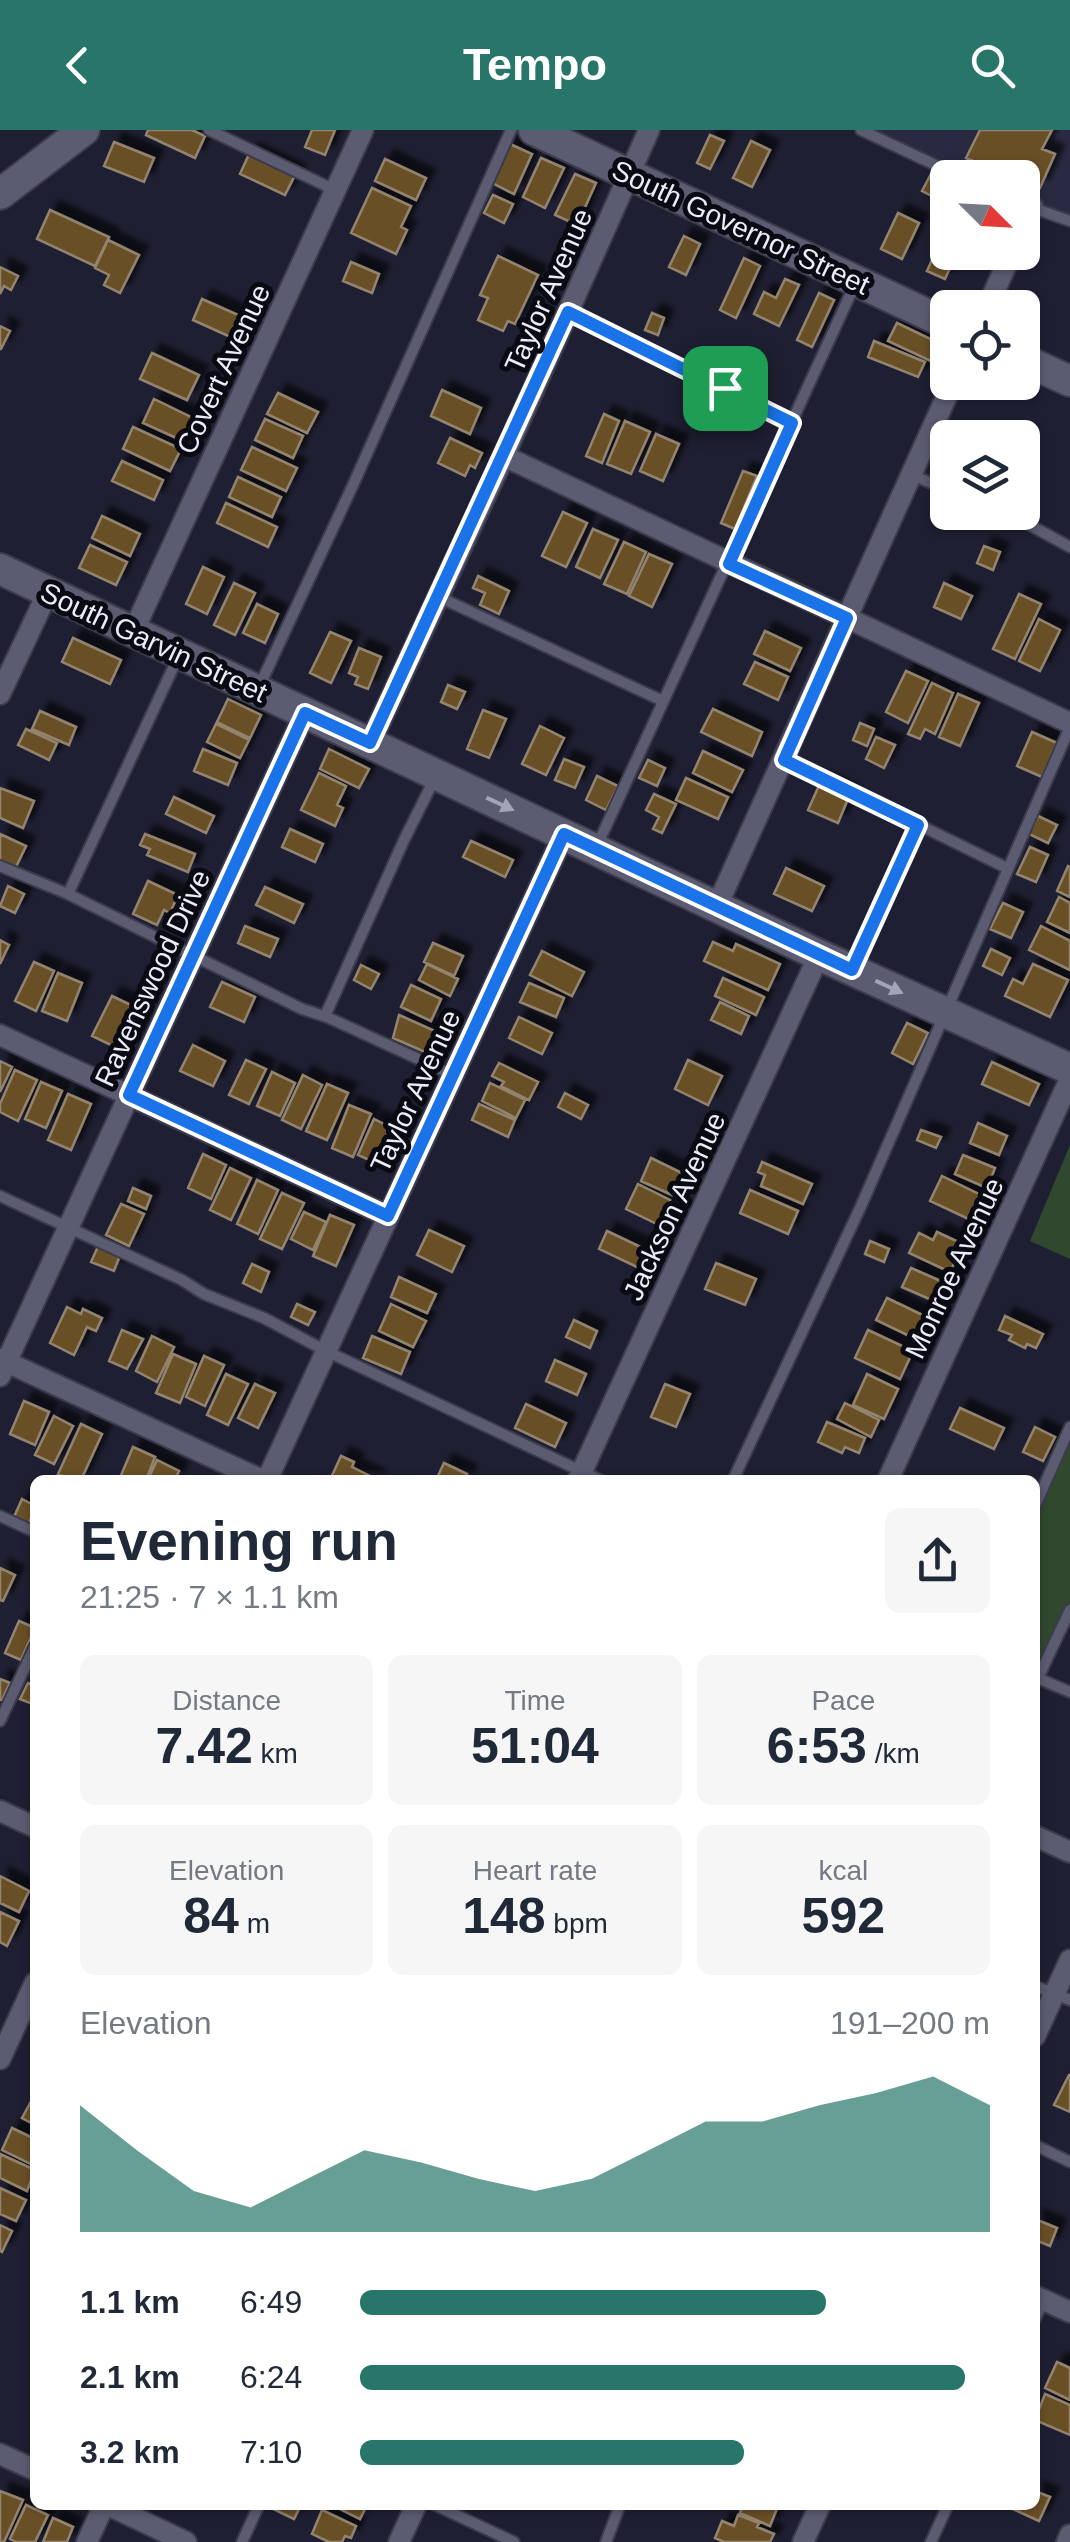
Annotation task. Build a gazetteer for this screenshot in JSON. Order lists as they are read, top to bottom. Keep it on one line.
{"streets":{"street":["South Governor Street","Taylor Avenue","Covert Avenue","South Garvin Street","Ravenswood Drive","Jackson Avenue","Monroe Avenue"]},"crossings":[["South Governor Street","Taylor Avenue"],["Taylor Avenue","South Garvin Street"],["Covert Avenue","South Garvin Street"],["South Garvin Street","Ravenswood Drive"],["South Garvin Street","Jackson Avenue"],["South Garvin Street","Monroe Avenue"]],"north":"bottom right","page":{"header":"Tempo","heading":["Evening run","21:25 · 7 × 1.1 km"],"stats":[["Distance","7.42 km"],["Time","51:04"],["Pace","6:53 /km"],["Elevation","84 m"],["Heart rate","148 bpm"],["kcal","592"]],"chart":["Elevation","191–200 m"],"list":[{"name":"1.1 km","note":"6:49"},{"name":"2.1 km","note":"6:24"},{"name":"3.2 km","note":"7:10"}]}}
